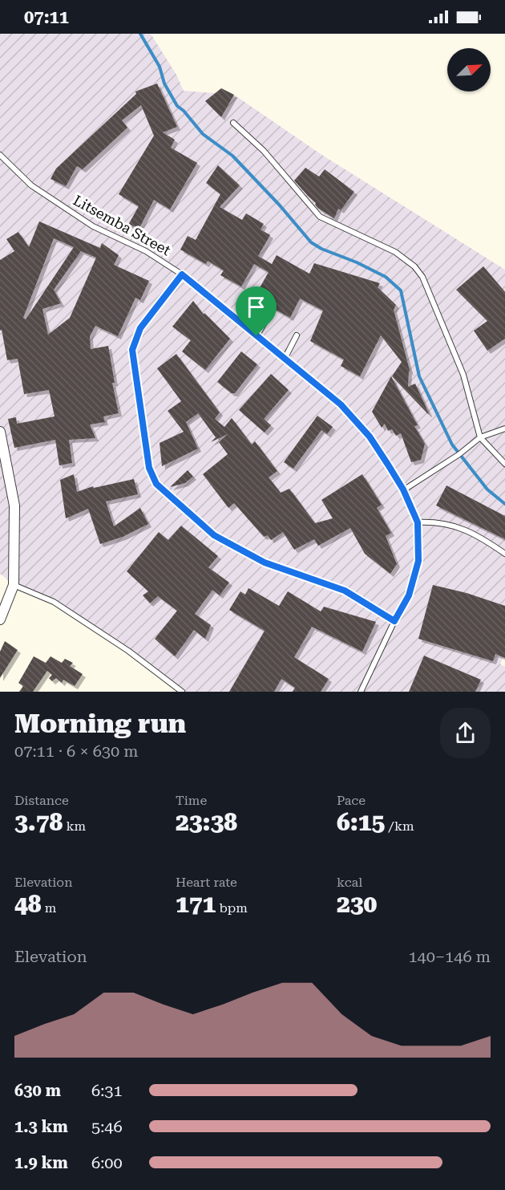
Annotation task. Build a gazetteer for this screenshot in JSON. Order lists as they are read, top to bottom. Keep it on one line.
{"streets":{"lane":["Litsemba Street"]},"north":"top right","page":{"status":"07:11","heading":["Morning run","07:11 · 6 × 630 m"],"stats":[["Distance","3.78 km"],["Time","23:38"],["Pace","6:15 /km"],["Elevation","48 m"],["Heart rate","171 bpm"],["kcal","230"]],"chart":["Elevation","140–146 m"],"list":[{"name":"630 m","note":"6:31"},{"name":"1.3 km","note":"5:46"},{"name":"1.9 km","note":"6:00"}]}}
